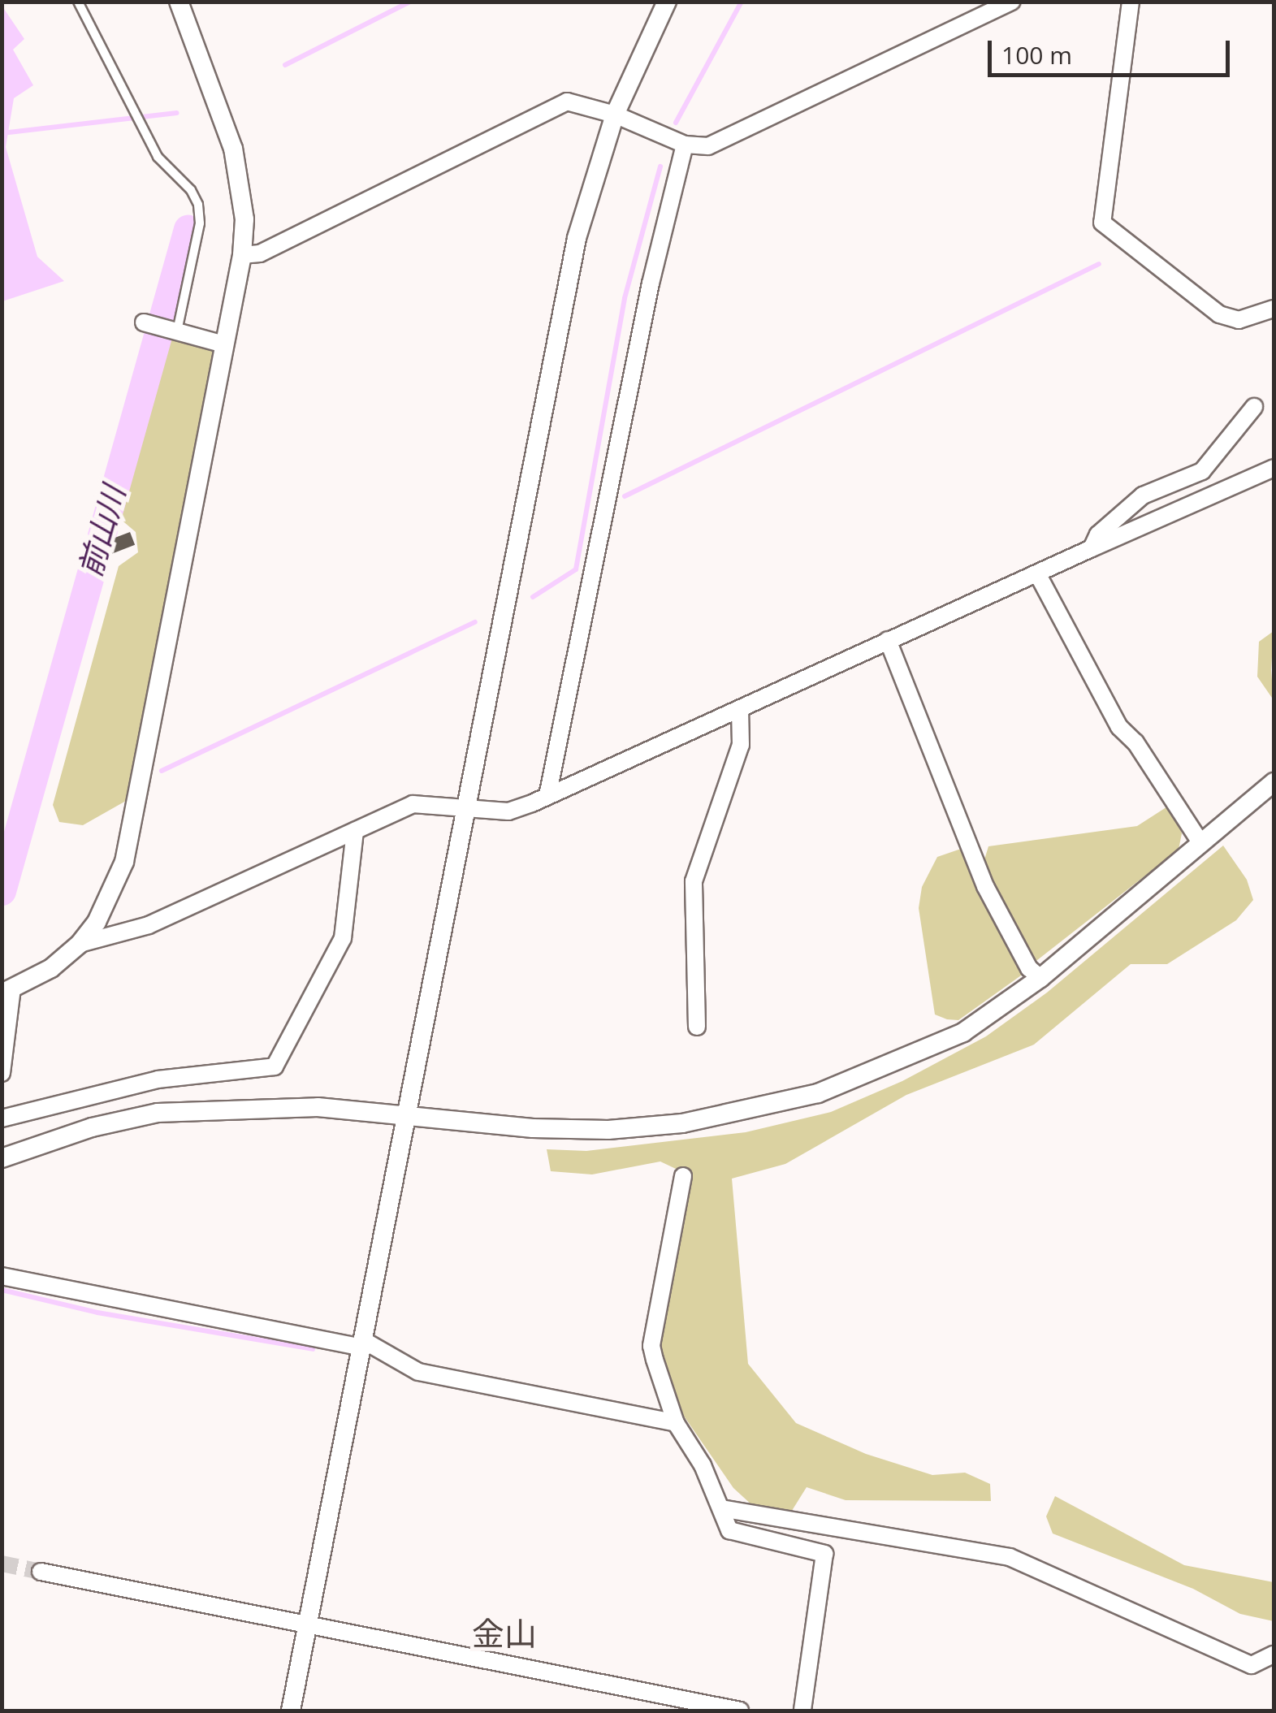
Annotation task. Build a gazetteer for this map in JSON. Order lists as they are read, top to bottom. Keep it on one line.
{"districts":["金山"],"water":["前山川"],"scale_bar":"100 m"}
